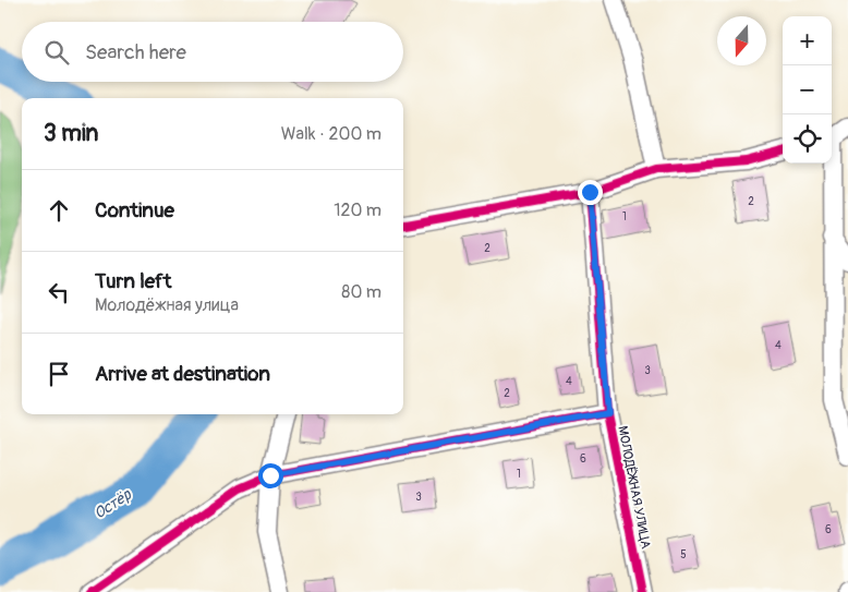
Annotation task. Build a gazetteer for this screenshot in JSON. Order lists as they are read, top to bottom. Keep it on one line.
{"streets":{"street":["МОЛОДЁЖНАЯ УЛИЦА"]},"water":["Остёр"],"house_numbers":["2","1","2","4","3","4","2","6","1","3","6","5"],"north":"bottom","page":{"map_buttons":["+","−"],"search":"Search here","heading":["3 min","Walk · 200 m"],"list":[["Continue","120 m"],["Turn left","Молодёжная улица","80 m"],"Arrive at destination"]}}
